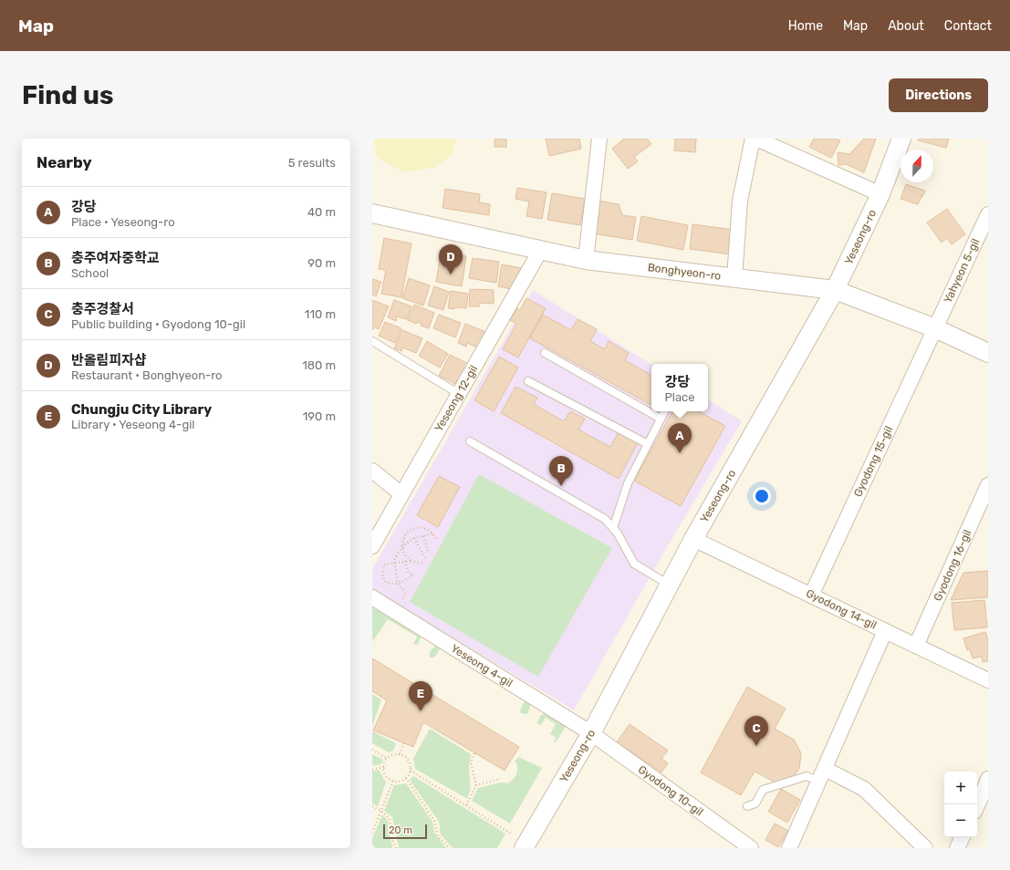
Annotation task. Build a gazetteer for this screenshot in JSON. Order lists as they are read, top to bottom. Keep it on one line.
{"streets":{"street":["Yeseong-ro","Yahyeon 5-gil","Bonghyeon-ro","Yeseong 12-gil","Gyodong 15-gil","Gyodong 16-gil","Gyodong 14-gil","Yeseong 4-gil","Gyodong 10-gil"]},"crossings":[["Yeseong-ro","Bonghyeon-ro"],["Yeseong-ro","Gyodong 14-gil"],["Yeseong-ro","Yeseong 4-gil"],["Yeseong-ro","Gyodong 10-gil"],["Yahyeon 5-gil","Bonghyeon-ro"],["Yahyeon 5-gil","Gyodong 15-gil"],["Bonghyeon-ro","Yeseong 12-gil"],["Bonghyeon-ro","Gyodong 15-gil"],["Gyodong 15-gil","Gyodong 14-gil"],["Gyodong 16-gil","Gyodong 14-gil"],["Yeseong 4-gil","Gyodong 10-gil"]],"scale_bar":"20 m","north":"top","page":{"header":"Map","nav":["Home","Map","About","Contact"],"buttons":"Directions","title":"Find us","heading":["Nearby","5 results"],"list":[{"mark":"A","name":"강당","note":"Place · Yeseong-ro","value":"40 m"},{"mark":"B","name":"충주여자중학교","note":"School","value":"90 m"},{"mark":"C","name":"충주경찰서","note":"Public building · Gyodong 10-gil","value":"110 m"},{"mark":"D","name":"반올림피자샵","note":"Restaurant · Bonghyeon-ro","value":"180 m"},{"mark":"E","name":"Chungju City Library","note":"Library · Yeseong 4-gil","value":"190 m"}],"pins":["D","A","B","E","C"],"popup":["강당","Place"],"map_buttons":["+","−"],"scale":"20 m"}}
